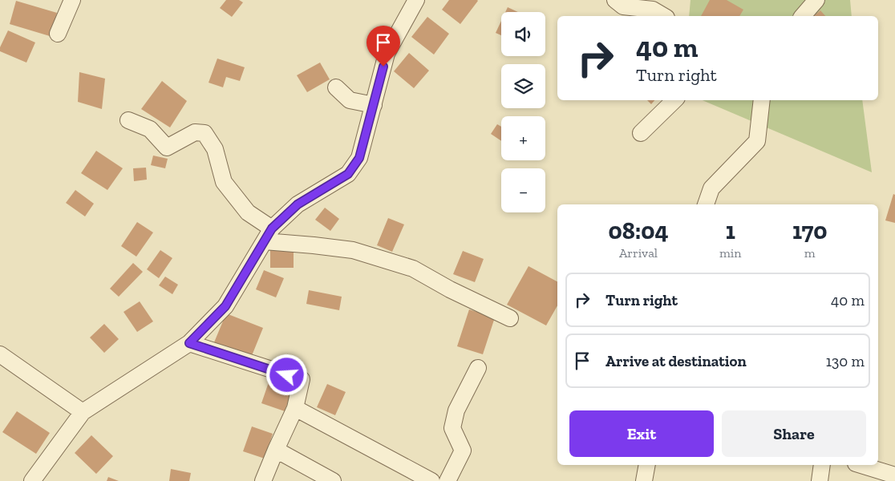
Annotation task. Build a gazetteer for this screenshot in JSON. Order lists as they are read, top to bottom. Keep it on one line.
{"page":{"map_buttons":["+","−"],"turn":["40 m","Turn right"],"eta":["08:04","Arrival","1","min","170","m"],"list":[{"name":"Turn right","value":"40 m"},{"name":"Arrive at destination","value":"130 m"}],"buttons":["Exit","Share"]}}
